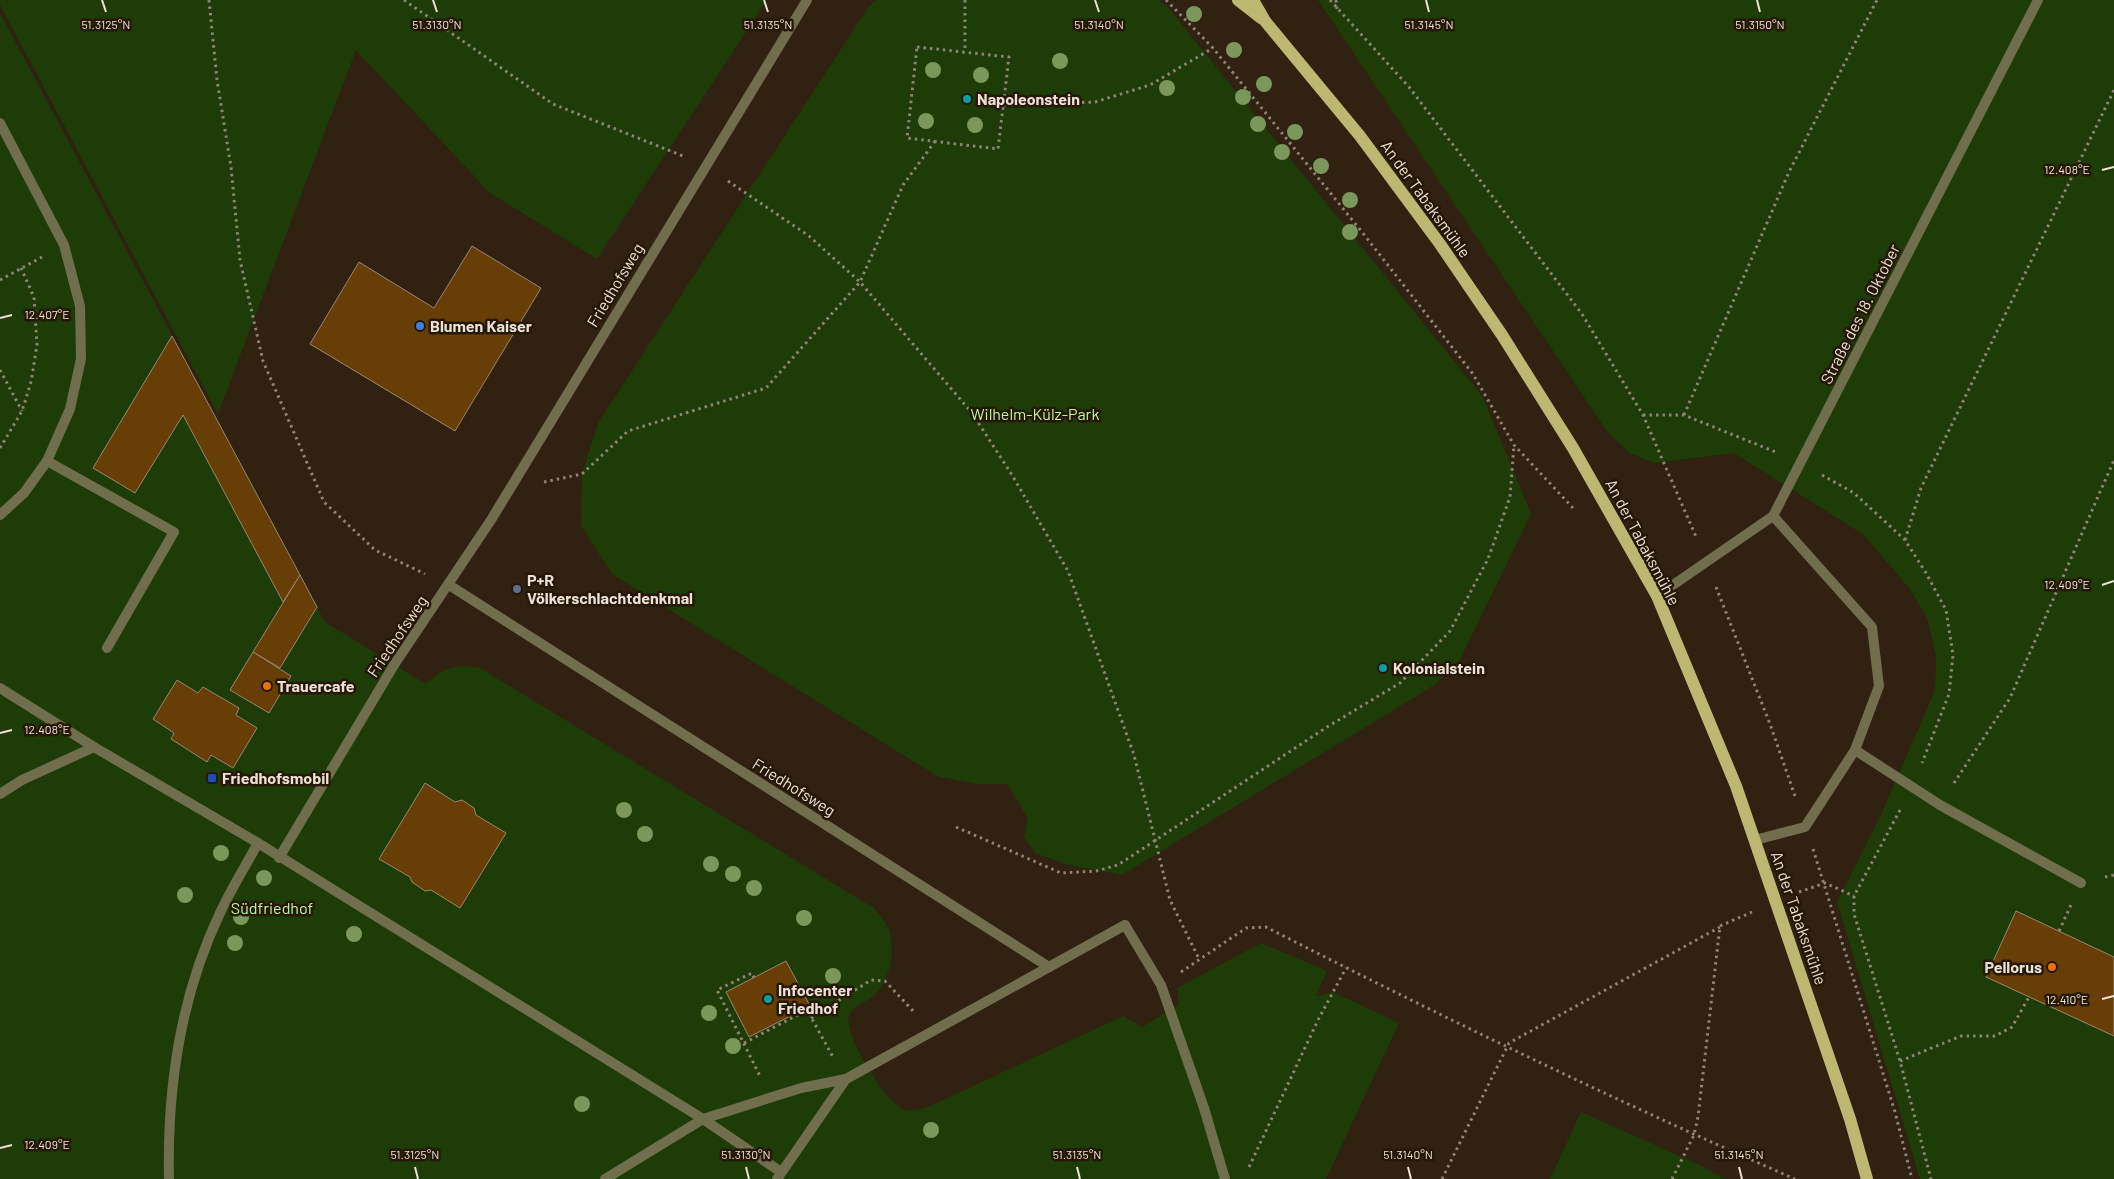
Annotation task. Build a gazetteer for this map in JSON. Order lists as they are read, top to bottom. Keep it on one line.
{"streets":{"main road":["An der Tabaksmühle"],"street":["Friedhofsweg","Straße des 18. Oktober"]},"crossings":[["An der Tabaksmühle","Straße des 18. Oktober"]],"parks":["Wilhelm-Külz-Park","Südfriedhof"],"places":{"other":["Napoleonstein","Blumen Kaiser","P+R Völkerschlachtdenkmal","Kolonialstein","Trauercafe","Pellorus","Infocenter Friedhof"],"transit":["Friedhofsmobil"]},"coordinates":["51.3125°N","51.3130°N","51.3135°N","51.3140°N","51.3145°N","51.3150°N","12.408°E","12.407°E","12.409°E","12.410°E"]}
